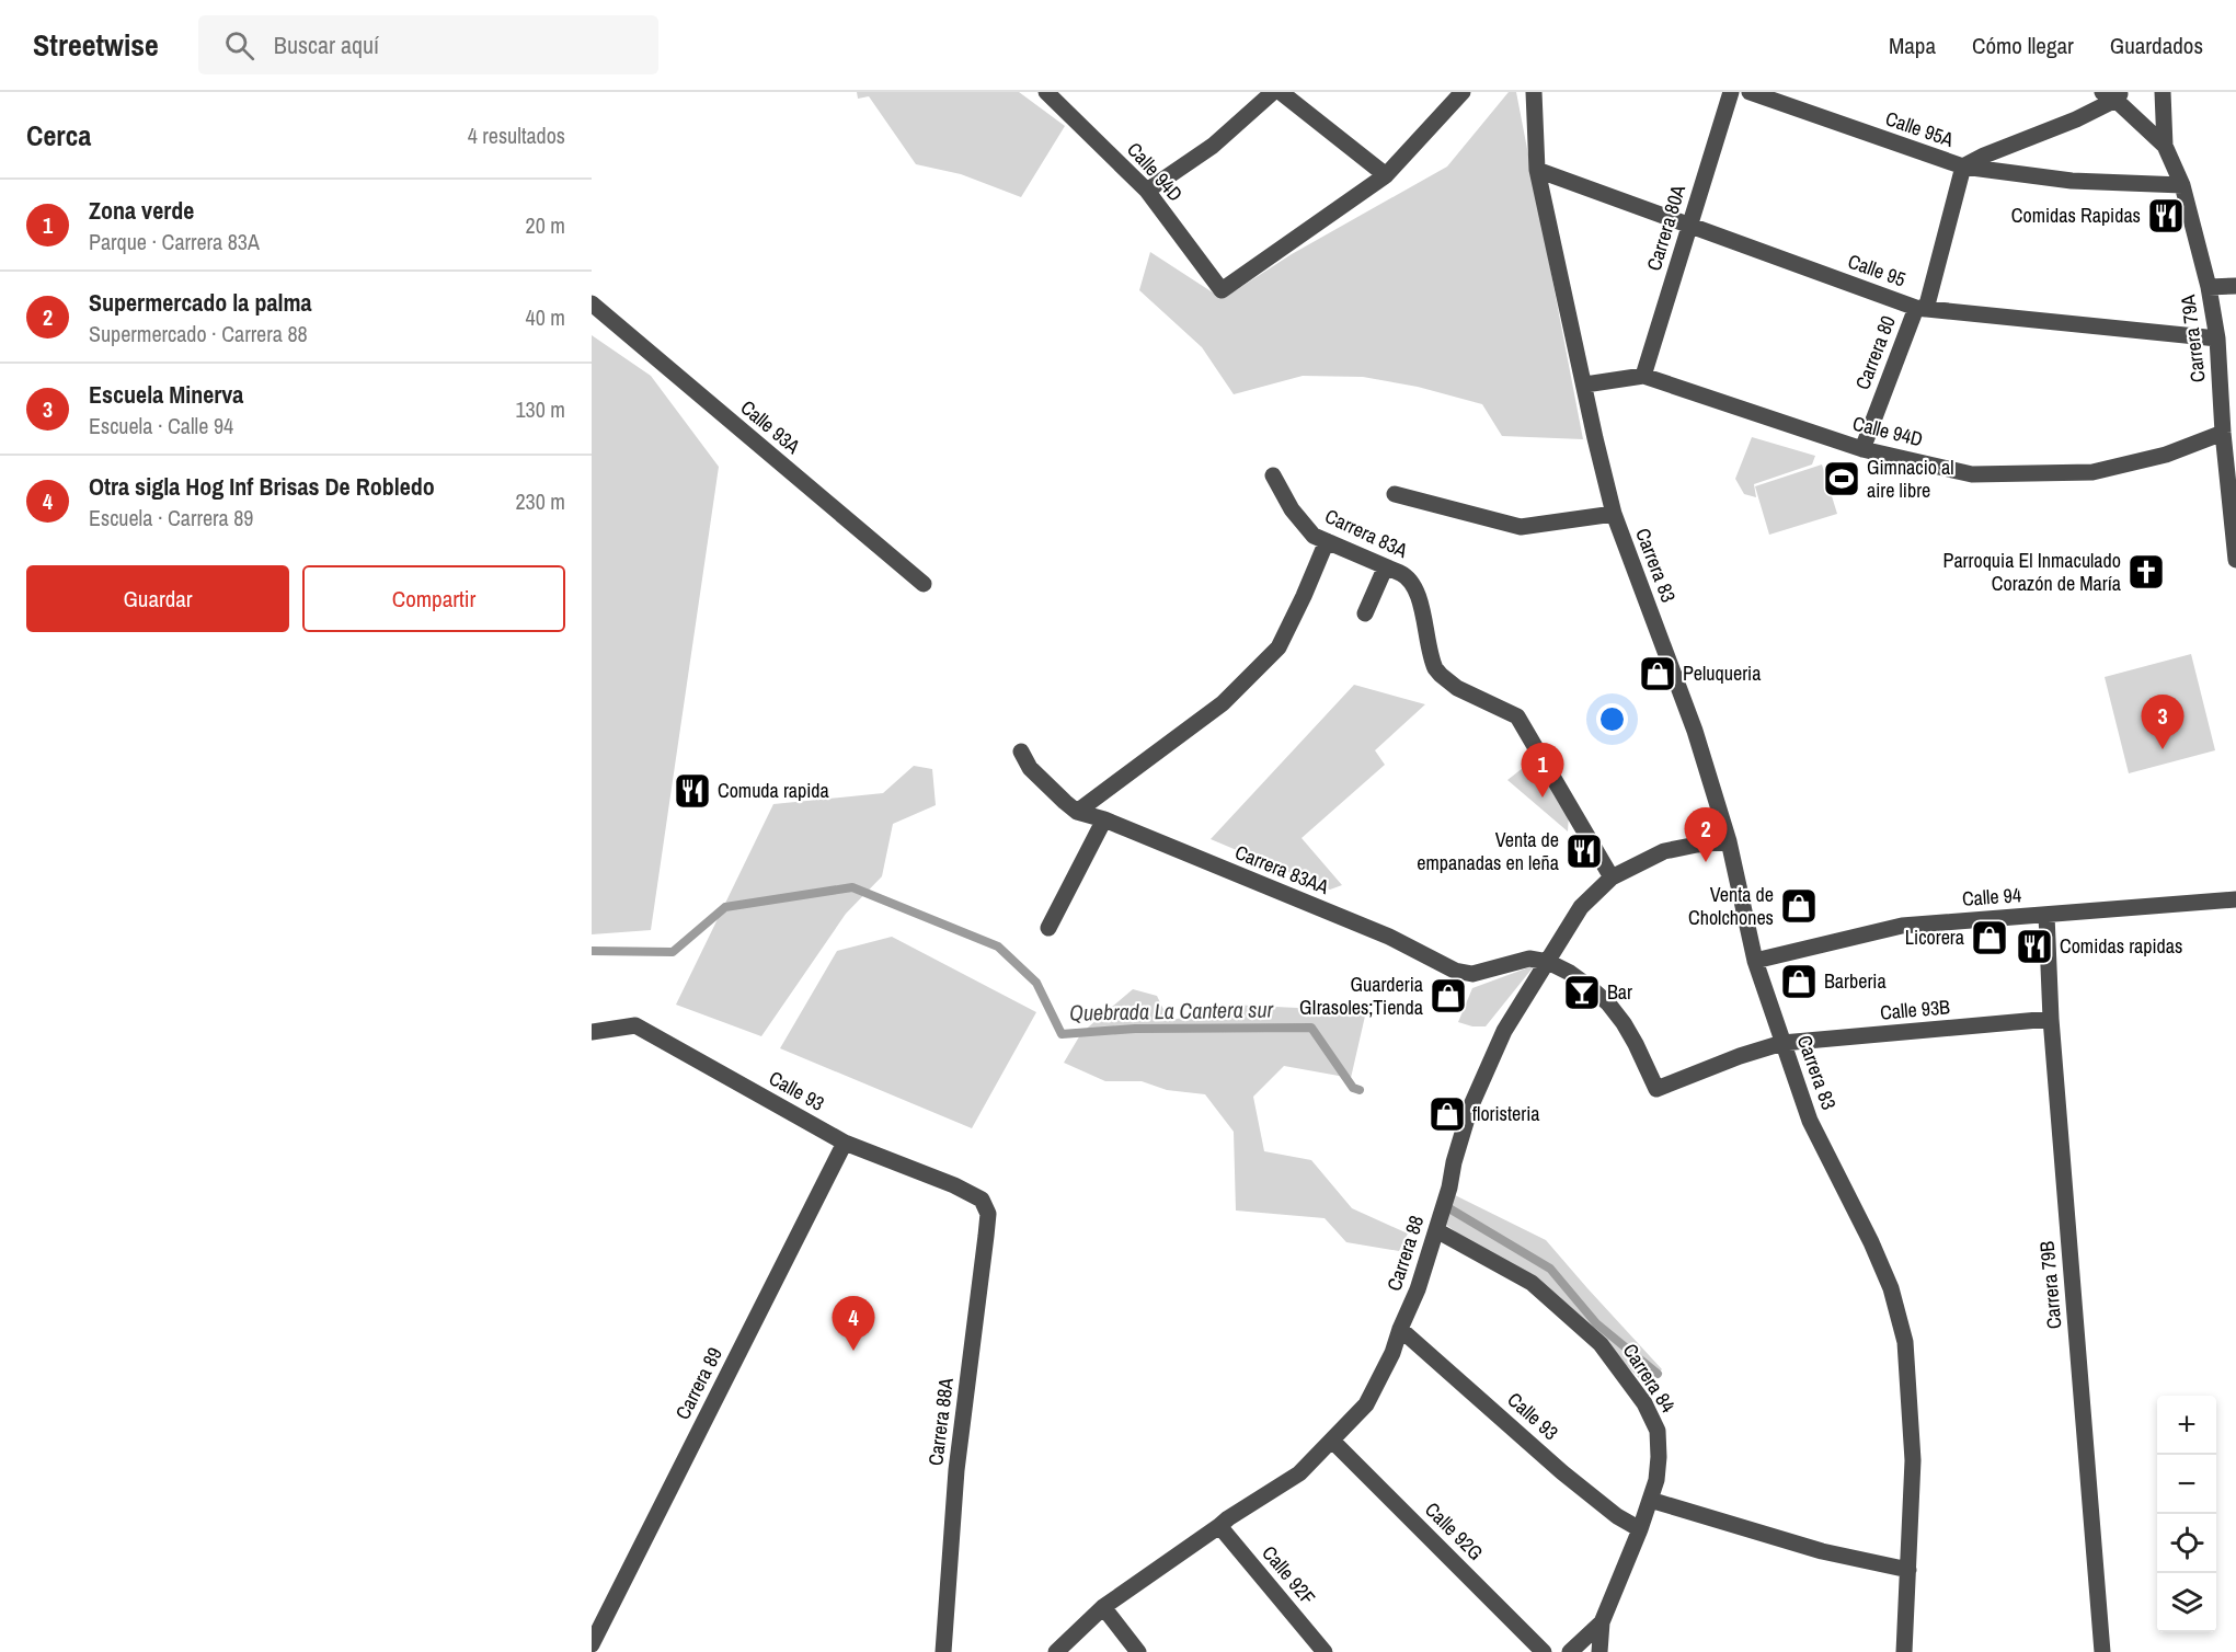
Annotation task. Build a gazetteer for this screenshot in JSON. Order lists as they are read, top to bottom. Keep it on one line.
{"streets":{"street":["Calle 95A","Calle 94D","Carrera 80A","Calle 95","Carrera 79A","Carrera 80","Calle 93A","Carrera 83A","Carrera 83","Carrera 83AA","Calle 94","Calle 93B","Calle 93","Carrera 88","Carrera 79B","Carrera 84","Carrera 89","Carrera 88A","Calle 92G","Calle 92F"]},"crossings":[["Calle 95A","Carrera 79A"],["Calle 95A","Carrera 80"],["Calle 94D","Carrera 80A"],["Calle 94D","Carrera 79A"],["Calle 94D","Carrera 80"],["Calle 94D","Carrera 83"],["Carrera 80A","Calle 95"],["Calle 95","Carrera 79A"],["Calle 95","Carrera 80"],["Calle 95","Carrera 83"],["Carrera 83A","Carrera 88"],["Carrera 83","Calle 94"],["Carrera 83","Calle 93B"],["Carrera 83","Carrera 88"],["Carrera 83AA","Calle 93B"],["Carrera 83AA","Carrera 88"],["Calle 94","Carrera 79B"],["Calle 93B","Carrera 88"],["Calle 93B","Carrera 79B"],["Calle 93","Carrera 88"],["Calle 93","Carrera 84"],["Calle 93","Carrera 89"],["Calle 93","Carrera 88A"],["Carrera 88","Carrera 84"],["Carrera 88","Calle 92G"],["Carrera 88","Calle 92F"]],"water":["Quebrada La Cantera sur"],"places":{"restaurant":["Comidas Rapidas","Comuda rapida","Venta de empanadas en leña","Comidas rapidas"],"sports":["Gimnacio al aire libre"],"church":["Parroquia El Inmaculado Corazón de María"],"shop":["Peluqueria","Venta de Cholchones","Licorera","Barberia","Guarderia GIrasoles;Tienda","floristeria"],"bar":["Bar"]},"page":{"header":"Streetwise","search":"Buscar aquí","nav":["Mapa","Cómo llegar","Guardados"],"heading":["Cerca","4 resultados"],"list":[{"mark":"1","name":"Zona verde","note":"Parque · Carrera 83A","value":"20 m"},{"mark":"2","name":"Supermercado la palma","note":"Supermercado · Carrera 88","value":"40 m"},{"mark":"3","name":"Escuela Minerva","note":"Escuela · Calle 94","value":"130 m"},{"mark":"4","name":"Otra sigla Hog Inf Brisas De Robledo","note":"Escuela · Carrera 89","value":"230 m"}],"buttons":["Guardar","Compartir"],"pins":["3","1","2","4"],"map_buttons":["+","−"]}}
